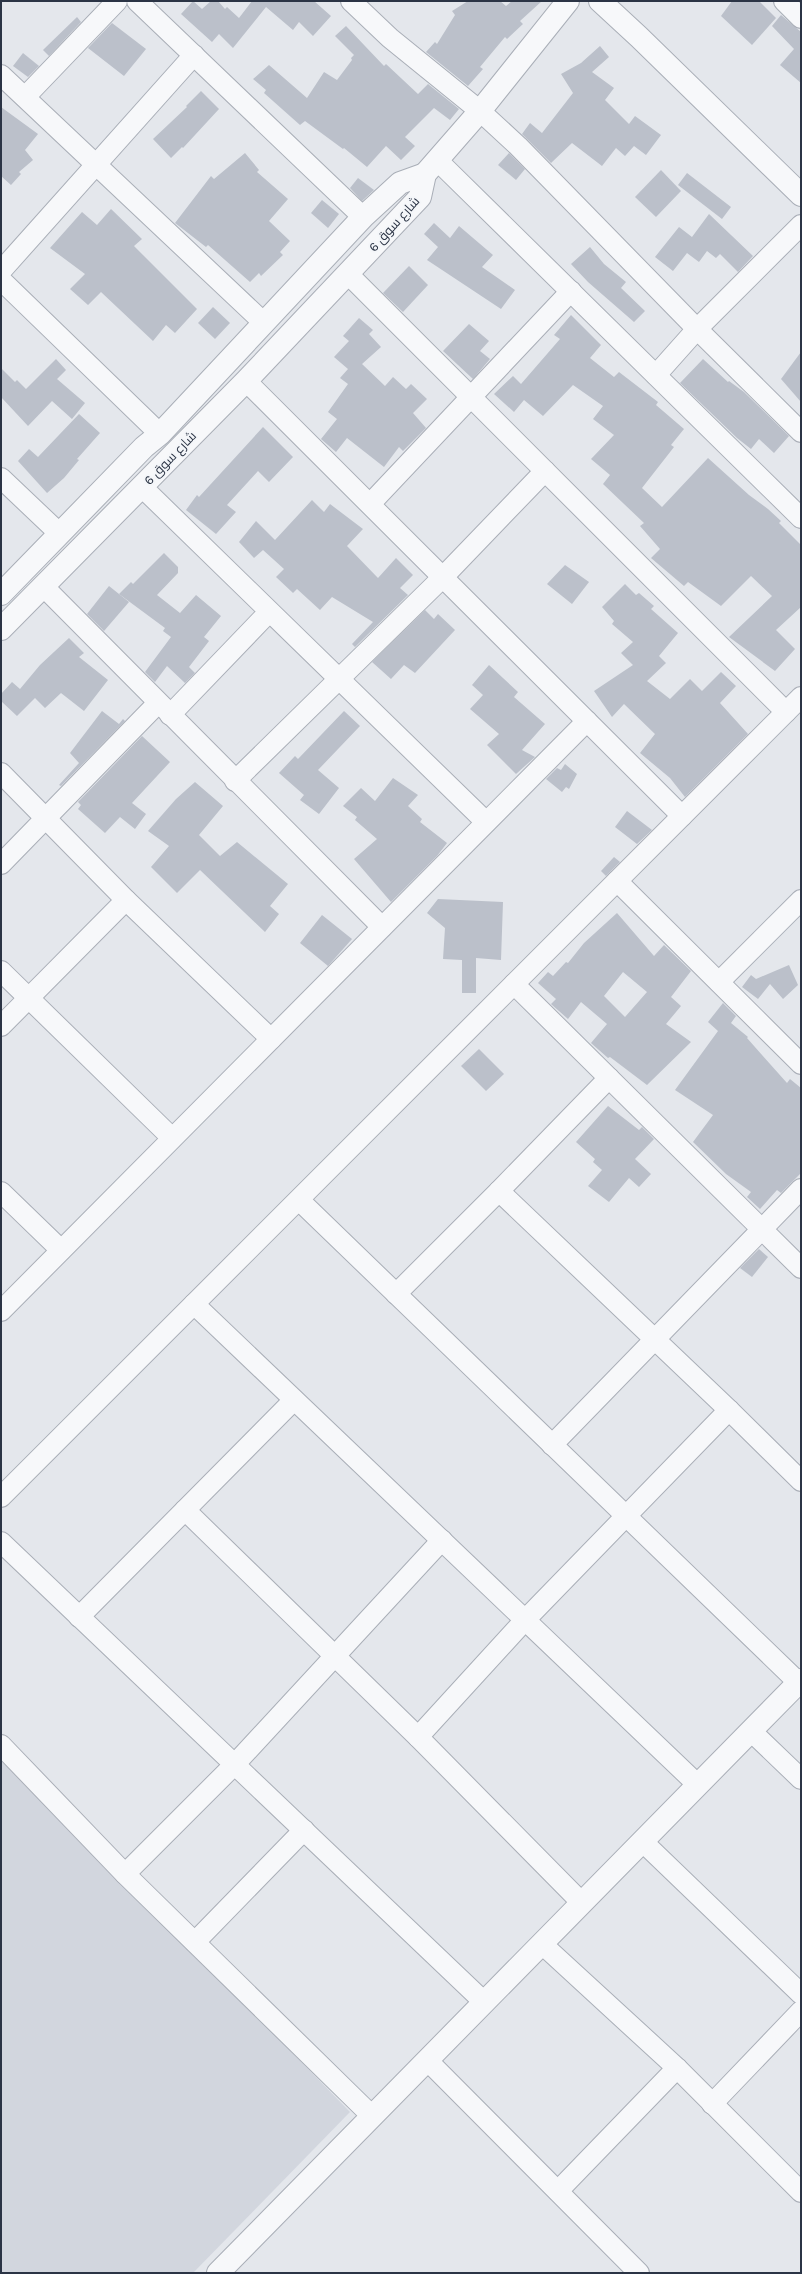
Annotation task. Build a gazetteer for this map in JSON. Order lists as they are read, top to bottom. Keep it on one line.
{"streets":{"street":["شارع سوق 6"]}}
